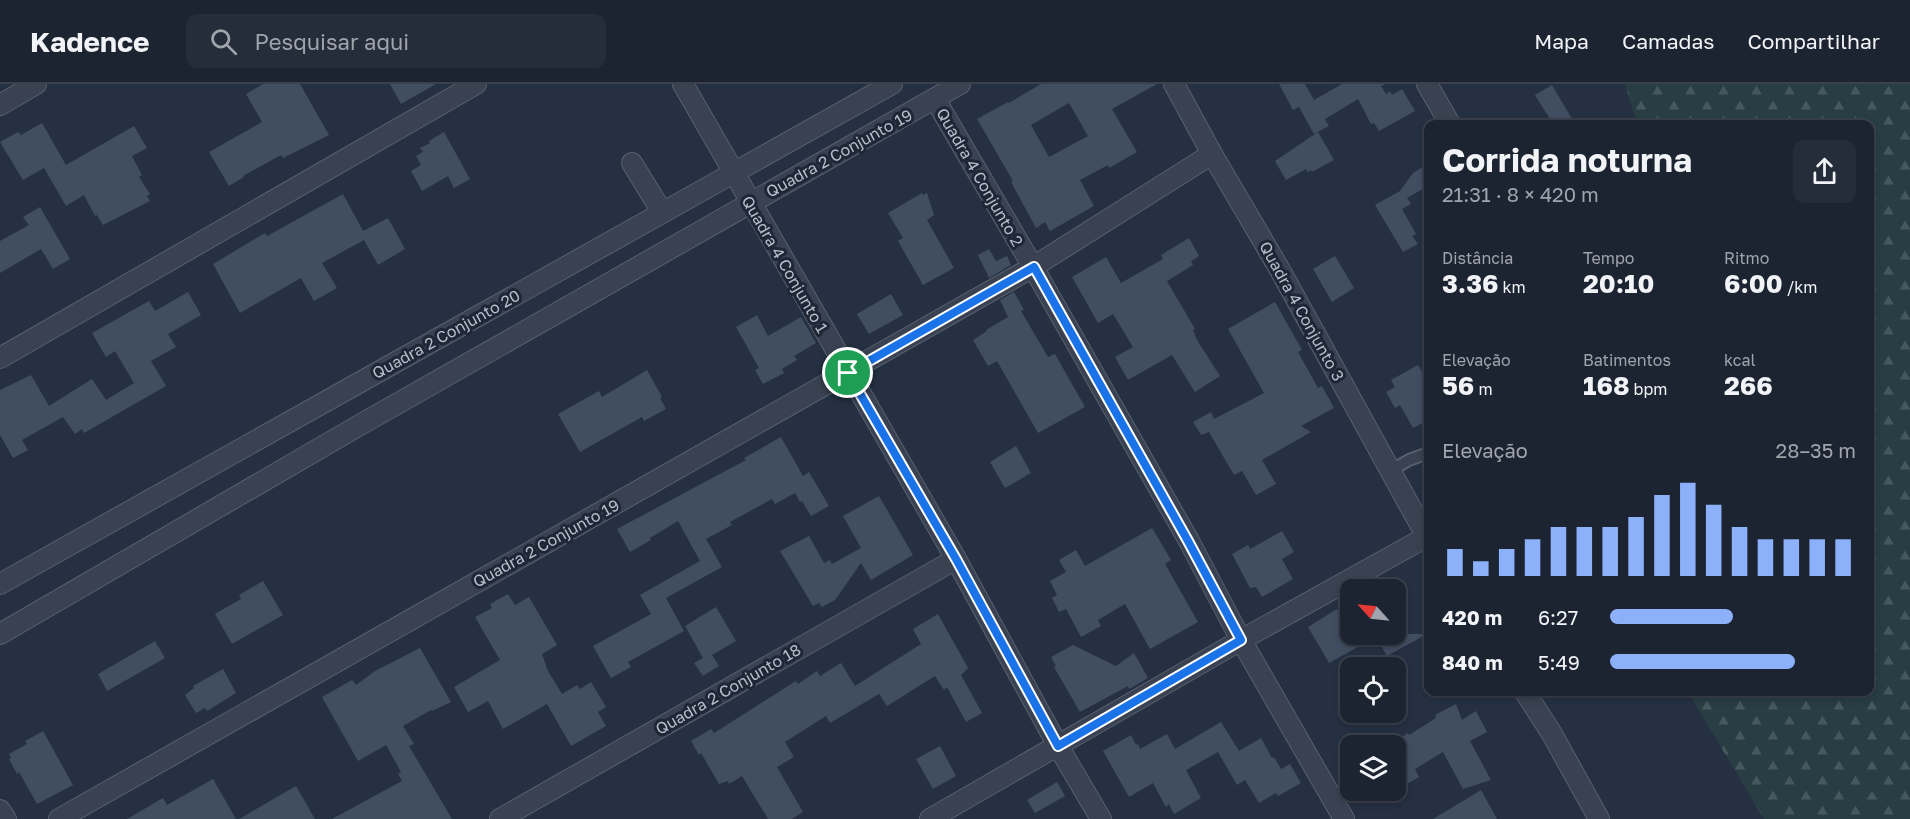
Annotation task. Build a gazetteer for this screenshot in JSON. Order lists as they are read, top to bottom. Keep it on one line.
{"streets":{"street":["Quadra 2 Conjunto 19","Quadra 4 Conjunto 2","Quadra 4 Conjunto 1","Quadra 4 Conjunto 3","Quadra 2 Conjunto 20","Quadra 2 Conjunto 18"]},"crossings":[["Quadra 2 Conjunto 19","Quadra 4 Conjunto 2"],["Quadra 2 Conjunto 19","Quadra 4 Conjunto 1"],["Quadra 2 Conjunto 19","Quadra 4 Conjunto 3"],["Quadra 4 Conjunto 1","Quadra 2 Conjunto 20"],["Quadra 4 Conjunto 1","Quadra 2 Conjunto 18"]],"north":"top left","page":{"header":"Kadence","search":"Pesquisar aqui","nav":["Mapa","Camadas","Compartilhar"],"heading":["Corrida noturna","21:31 · 8 × 420 m"],"stats":[["Distância","3.36 km"],["Tempo","20:10"],["Ritmo","6:00 /km"],["Elevação","56 m"],["Batimentos","168 bpm"],["kcal","266"]],"chart":["Elevação","28–35 m"],"list":[{"name":"420 m","note":"6:27"},{"name":"840 m","note":"5:49"}]}}
